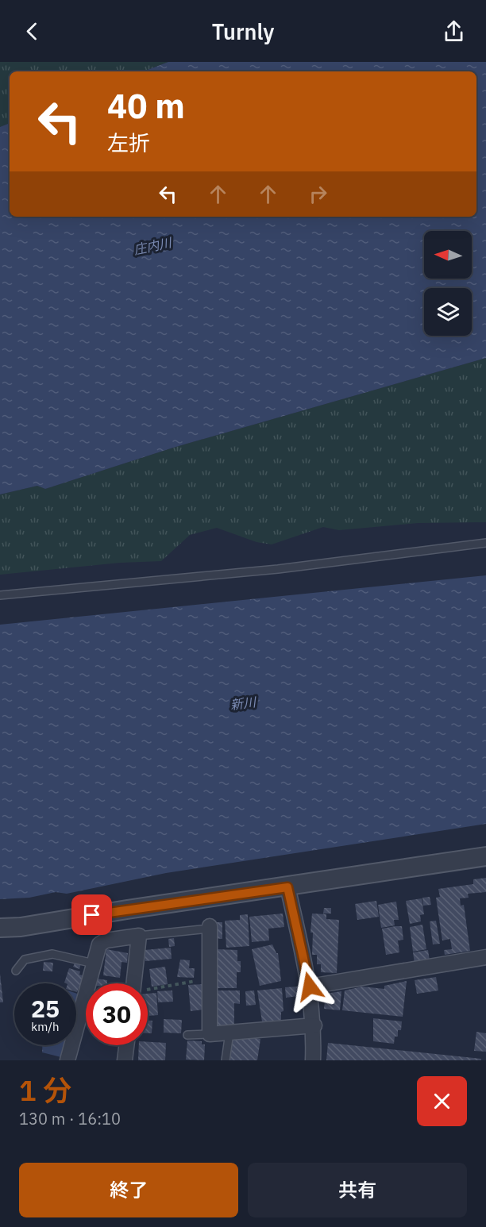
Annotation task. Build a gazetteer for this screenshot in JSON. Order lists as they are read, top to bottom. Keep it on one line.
{"water":["庄内川","新川"],"north":"left","page":{"header":"Turnly","turn":["40 m","左折"],"speed":"25 km/h","limit":"30","heading":["1 分","130 m · 16:10"],"buttons":["終了","共有"]}}
